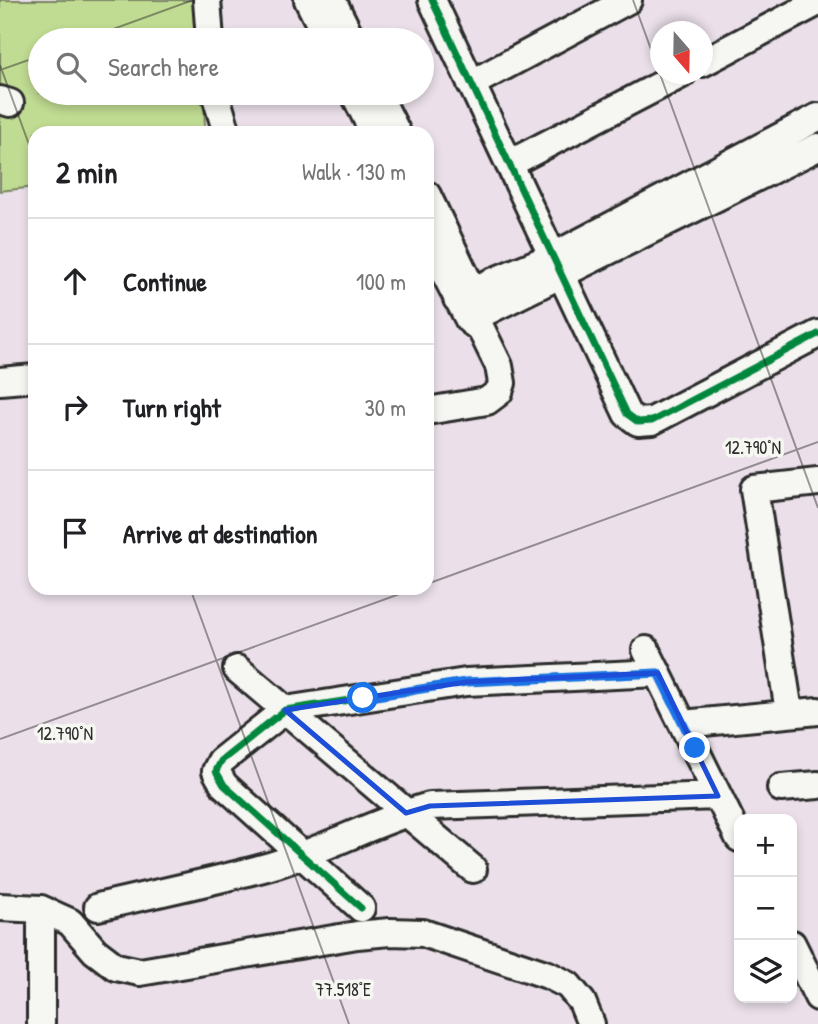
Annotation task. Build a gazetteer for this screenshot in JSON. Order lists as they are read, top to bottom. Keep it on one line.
{"north":"bottom","page":{"search":"Search here","heading":["2 min","Walk · 130 m"],"list":[["Continue","100 m"],["Turn right","30 m"],"Arrive at destination"],"map_buttons":["+","−"]},"coordinates":["12.790°N","77.518°E"]}
